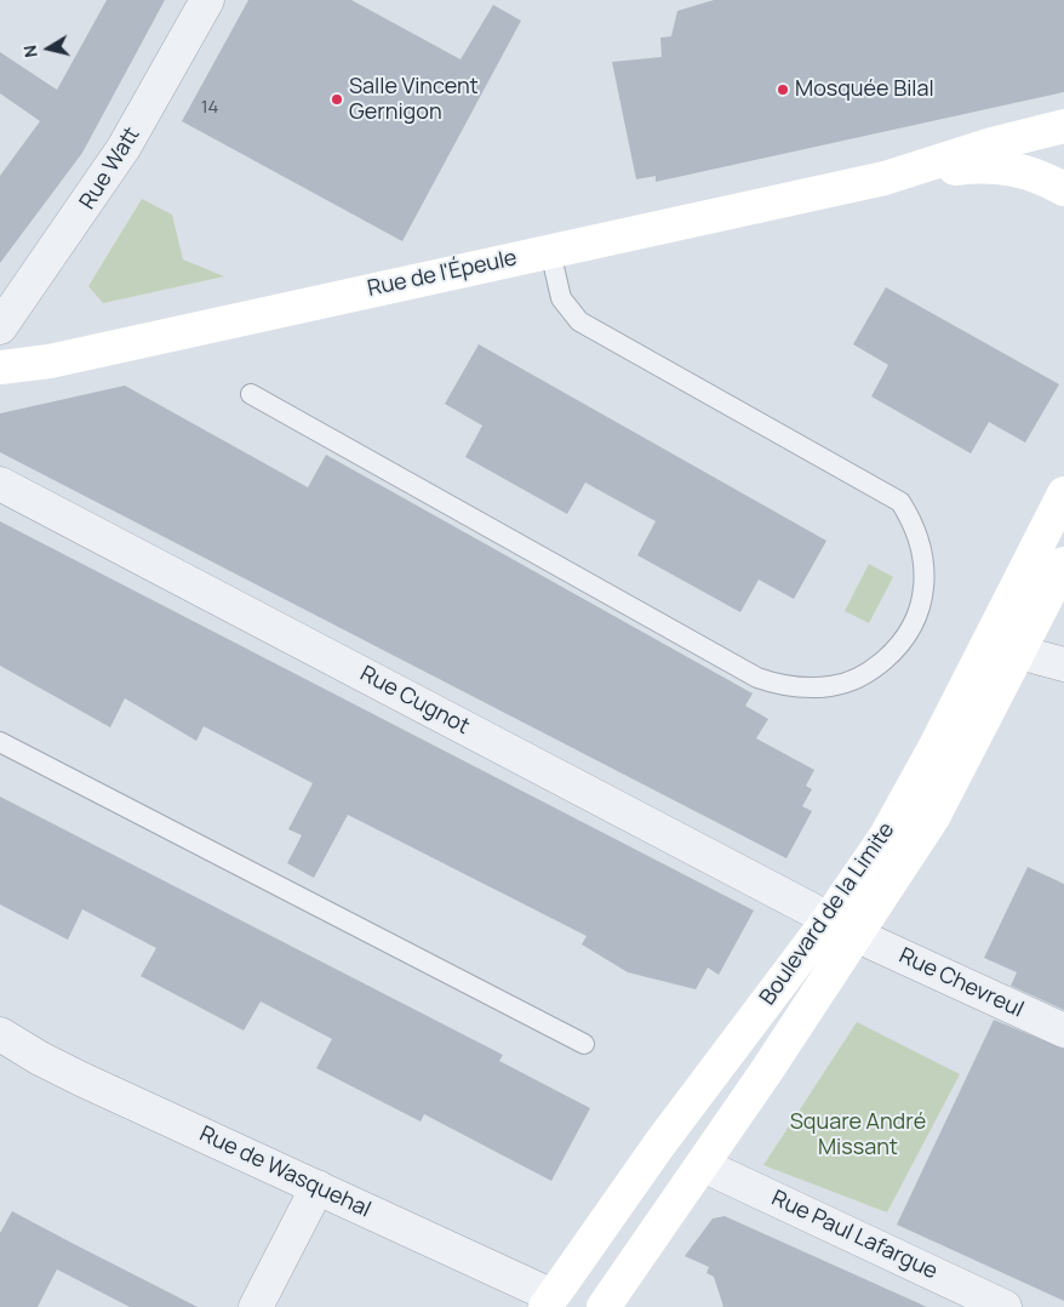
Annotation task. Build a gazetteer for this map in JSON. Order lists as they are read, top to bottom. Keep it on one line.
{"streets":{"main road":["Rue de l'Épeule","Boulevard de la Limite"],"street":["Rue Watt","Rue Cugnot","Rue Chevreul","Rue de Wasquehal","Rue Paul Lafargue"]},"crossings":[["Rue Cugnot","Boulevard de la Limite"],["Boulevard de la Limite","Rue Chevreul"],["Boulevard de la Limite","Rue de Wasquehal"],["Boulevard de la Limite","Rue Paul Lafargue"]],"parks":["Square André Missant"],"places":["Mosquée Bilal","Salle Vincent Gernigon"],"house_numbers":["14"],"north":"left"}
